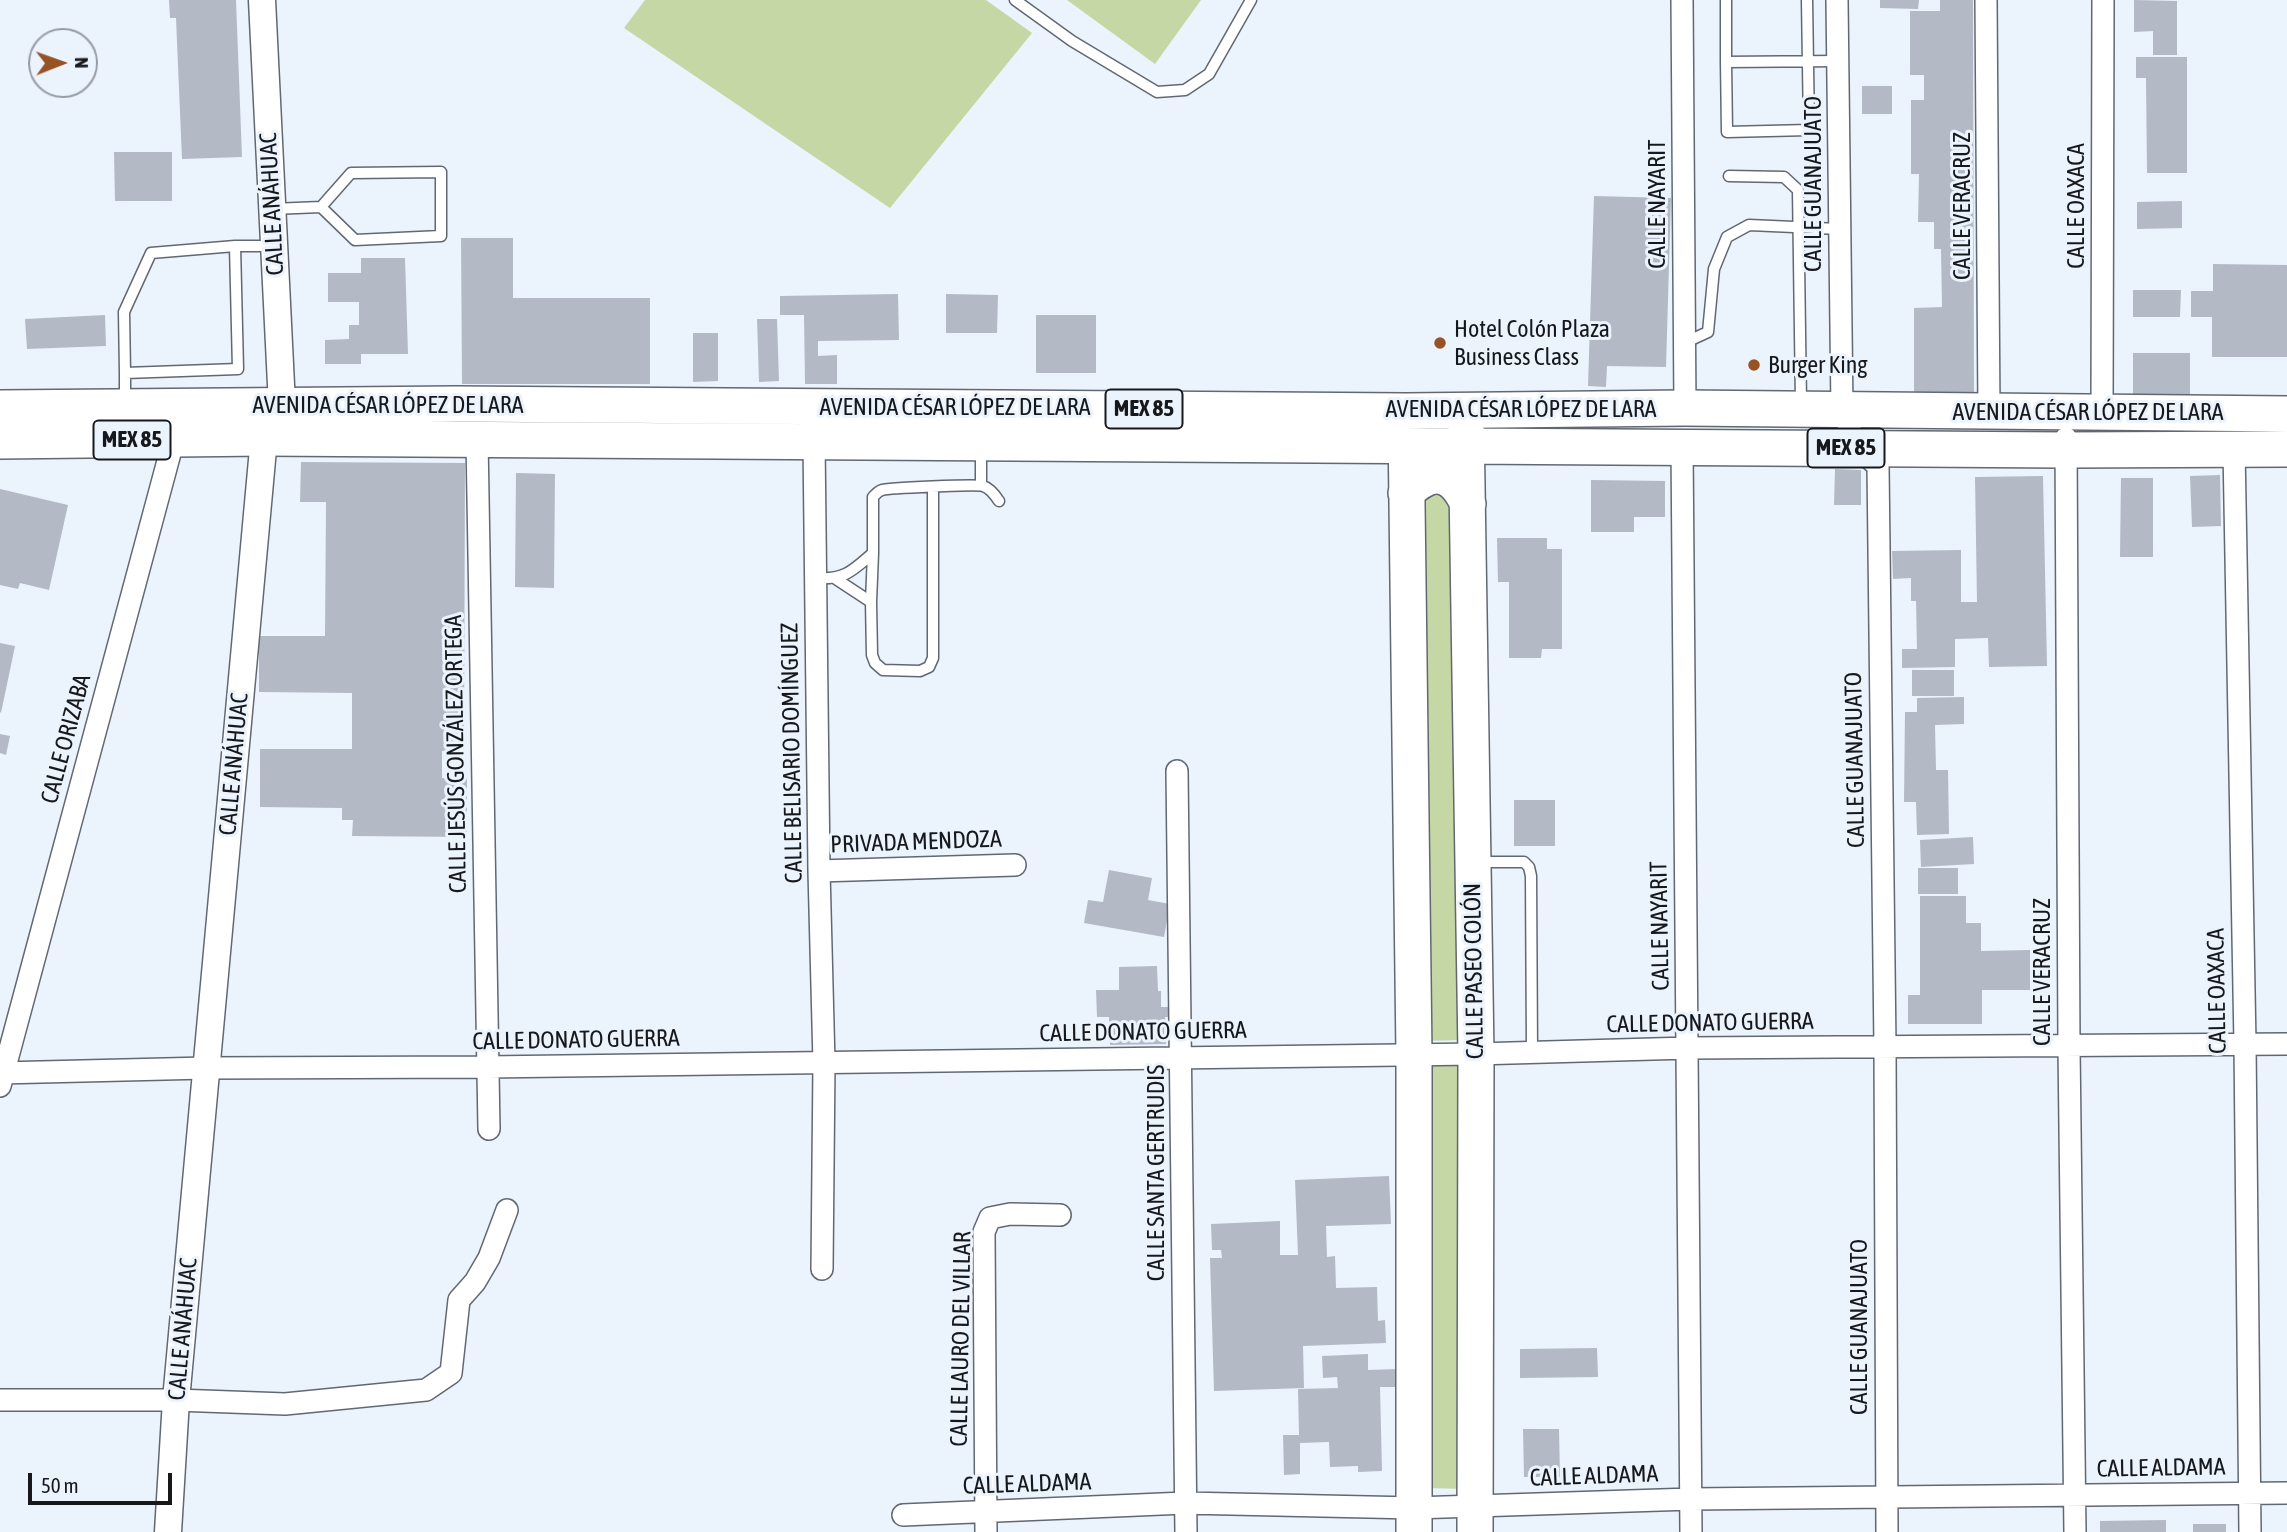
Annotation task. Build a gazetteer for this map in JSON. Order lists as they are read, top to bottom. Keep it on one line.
{"streets":{"main road":["AVENIDA CÉSAR LÓPEZ DE LARA","MEX 85","CALLE PASEO COLÓN"],"street":["CALLE GUANAJUATO","CALLE ANÁHUAC","CALLE NAYARIT","CALLE VERACRUZ","CALLE OAXACA","CALLE ORIZABA","CALLE BELISARIO DOMÍNGUEZ","CALLE JESÚS GONZÁLEZ ORTEGA","PRIVADA MENDOZA","CALLE DONATO GUERRA","CALLE SANTA GERTRUDIS","CALLE LAURO DEL VILLAR","CALLE ALDAMA"]},"crossings":[["CALLE GUANAJUATO","AVENIDA CÉSAR LÓPEZ DE LARA"],["CALLE GUANAJUATO","CALLE DONATO GUERRA"],["CALLE GUANAJUATO","CALLE ALDAMA"],["CALLE ANÁHUAC","AVENIDA CÉSAR LÓPEZ DE LARA"],["CALLE ANÁHUAC","CALLE DONATO GUERRA"],["CALLE NAYARIT","AVENIDA CÉSAR LÓPEZ DE LARA"],["CALLE NAYARIT","CALLE DONATO GUERRA"],["CALLE NAYARIT","CALLE ALDAMA"],["CALLE VERACRUZ","AVENIDA CÉSAR LÓPEZ DE LARA"],["CALLE VERACRUZ","CALLE DONATO GUERRA"],["CALLE VERACRUZ","CALLE ALDAMA"],["CALLE OAXACA","AVENIDA CÉSAR LÓPEZ DE LARA"],["CALLE OAXACA","CALLE DONATO GUERRA"],["CALLE OAXACA","CALLE ALDAMA"],["AVENIDA CÉSAR LÓPEZ DE LARA","CALLE ORIZABA"],["AVENIDA CÉSAR LÓPEZ DE LARA","CALLE BELISARIO DOMÍNGUEZ"],["AVENIDA CÉSAR LÓPEZ DE LARA","CALLE JESÚS GONZÁLEZ ORTEGA"],["AVENIDA CÉSAR LÓPEZ DE LARA","CALLE PASEO COLÓN"],["CALLE ORIZABA","CALLE DONATO GUERRA"],["CALLE BELISARIO DOMÍNGUEZ","PRIVADA MENDOZA"],["CALLE BELISARIO DOMÍNGUEZ","CALLE DONATO GUERRA"],["CALLE JESÚS GONZÁLEZ ORTEGA","CALLE DONATO GUERRA"],["CALLE PASEO COLÓN","CALLE DONATO GUERRA"],["CALLE PASEO COLÓN","CALLE ALDAMA"],["CALLE DONATO GUERRA","CALLE SANTA GERTRUDIS"],["CALLE SANTA GERTRUDIS","CALLE ALDAMA"],["CALLE LAURO DEL VILLAR","CALLE ALDAMA"]],"places":["Hotel Colón Plaza Business Class","Burger King"],"scale_bar":"50 m","north":"right"}
